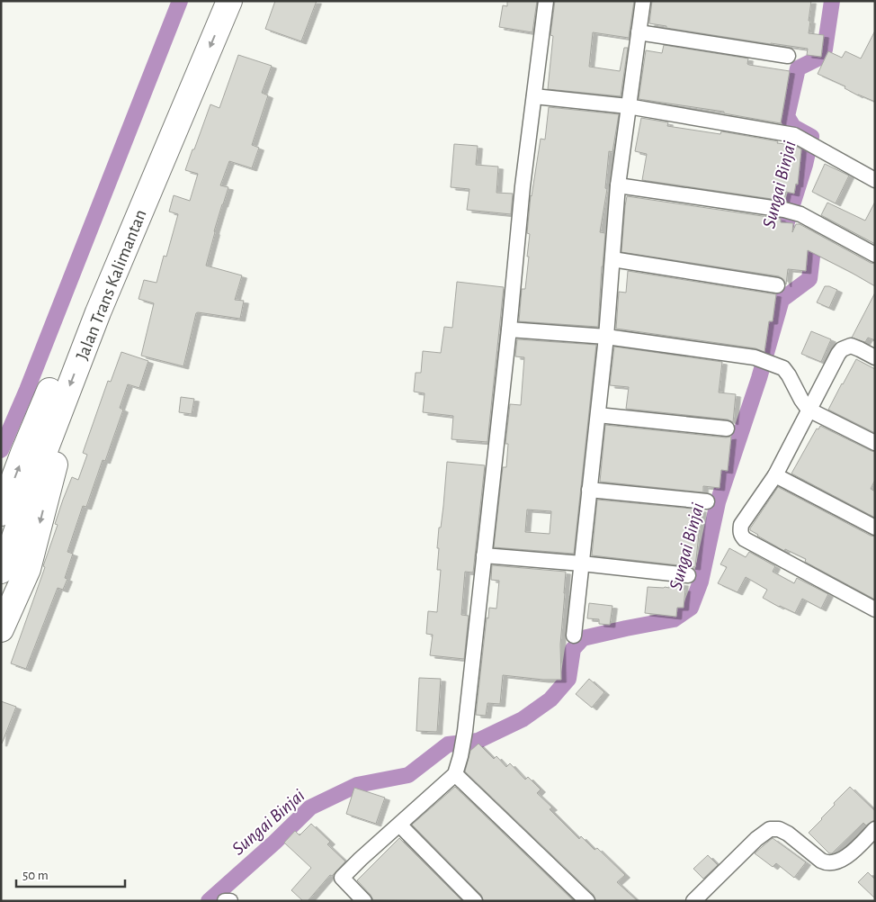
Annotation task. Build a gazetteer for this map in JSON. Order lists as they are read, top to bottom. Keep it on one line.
{"streets":{"highway":["Jalan Trans Kalimantan"]},"water":["Sungai Binjai"],"scale_bar":"50 m"}
